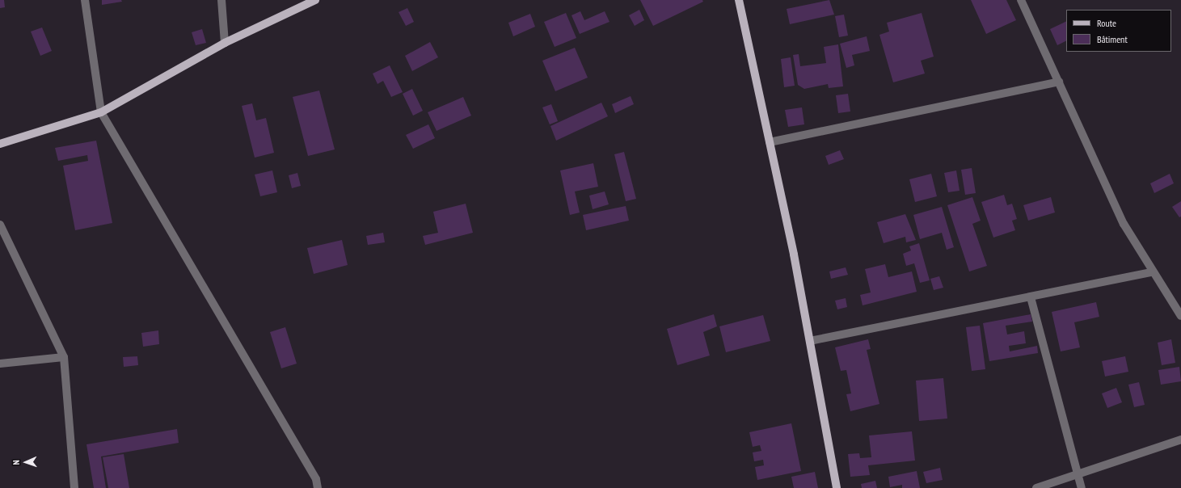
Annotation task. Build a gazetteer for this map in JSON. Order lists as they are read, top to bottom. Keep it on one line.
{"legend":["Route","Bâtiment"],"north":"left"}
